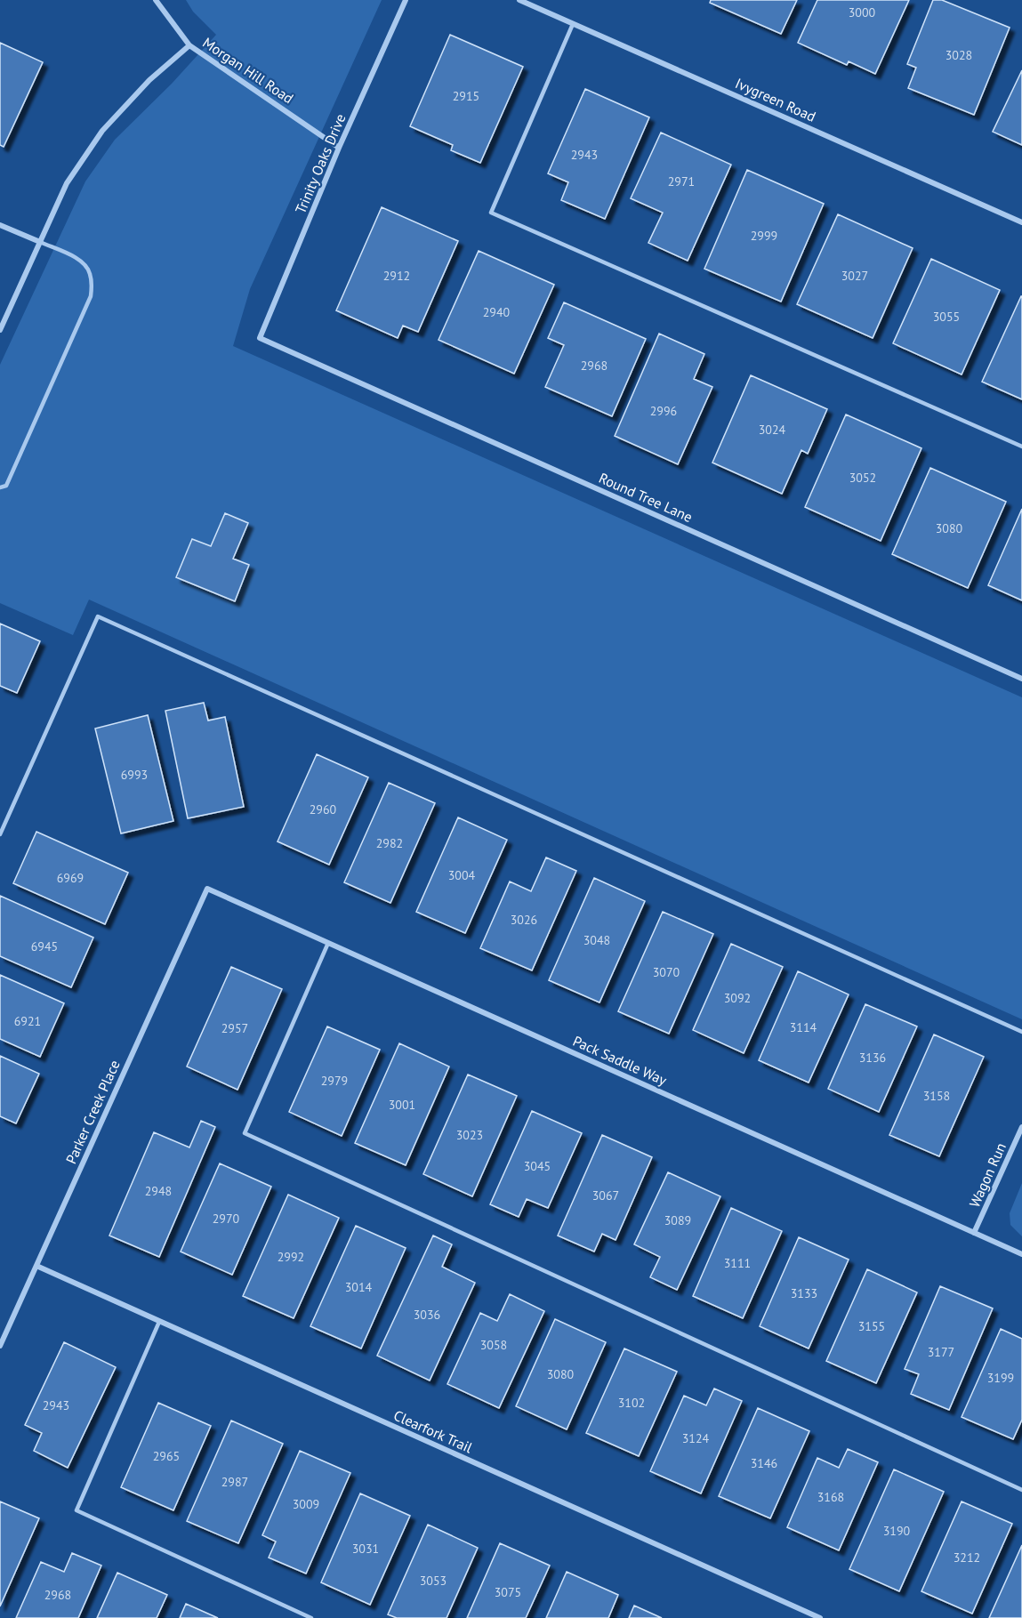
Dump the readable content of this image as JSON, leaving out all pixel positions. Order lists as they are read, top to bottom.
{
  "streets": {
    "street": [
      "Morgan Hill Road",
      "Ivygreen Road",
      "Trinity Oaks Drive",
      "Round Tree Lane",
      "Pack Saddle Way",
      "Parker Creek Place",
      "Wagon Run",
      "Clearfork Trail"
    ]
  },
  "crossings": [
    ["Morgan Hill Road", "Trinity Oaks Drive"],
    ["Trinity Oaks Drive", "Round Tree Lane"],
    ["Pack Saddle Way", "Parker Creek Place"],
    ["Pack Saddle Way", "Wagon Run"],
    ["Parker Creek Place", "Clearfork Trail"]
  ],
  "house_numbers": [
    "3000",
    "3028",
    "2915",
    "2943",
    "2971",
    "2999",
    "2912",
    "3027",
    "2940",
    "3055",
    "2968",
    "2996",
    "3024",
    "3052",
    "3080",
    "6993",
    "2960",
    "2982",
    "3004",
    "6969",
    "3026",
    "3048",
    "6945",
    "3070",
    "3092",
    "6921",
    "3114",
    "2957",
    "3136",
    "2979",
    "3158",
    "3001",
    "3023",
    "3045",
    "2948",
    "3067",
    "2970",
    "3089",
    "2992",
    "3111",
    "3014",
    "3133",
    "3036",
    "3155",
    "3058",
    "3177",
    "3080",
    "3199",
    "3102",
    "2943",
    "3124",
    "2965",
    "3146",
    "2987",
    "3168",
    "3009",
    "3190",
    "3031",
    "3212",
    "3053",
    "3075",
    "2968"
  ]
}
